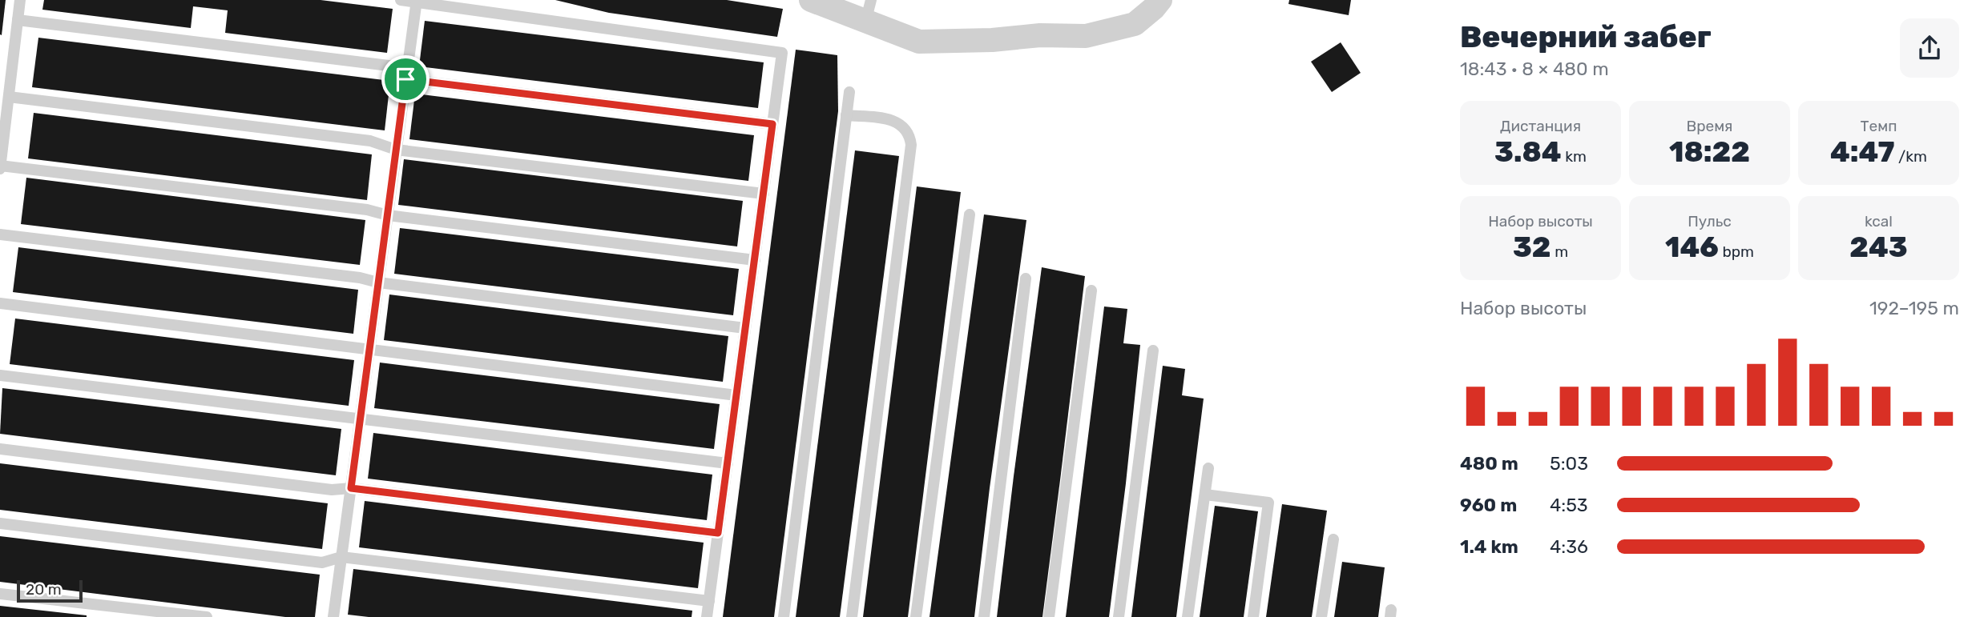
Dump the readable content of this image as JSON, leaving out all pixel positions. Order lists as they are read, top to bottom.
{
  "scale_bar": "20 m",
  "page": {
    "heading": ["Вечерний забег", "18:43 · 8 × 480 m"],
    "stats": [
      ["Дистанция", "3.84 km"],
      ["Время", "18:22"],
      ["Темп", "4:47 /km"],
      ["Набор высоты", "32 m"],
      ["Пульс", "146 bpm"],
      ["kcal", "243"]
    ],
    "chart": ["Набор высоты", "192–195 m"],
    "list": [
      {
        "name": "480 m",
        "note": "5:03"
      },
      {
        "name": "960 m",
        "note": "4:53"
      },
      {
        "name": "1.4 km",
        "note": "4:36"
      }
    ],
    "scale": "20 m"
  }
}
